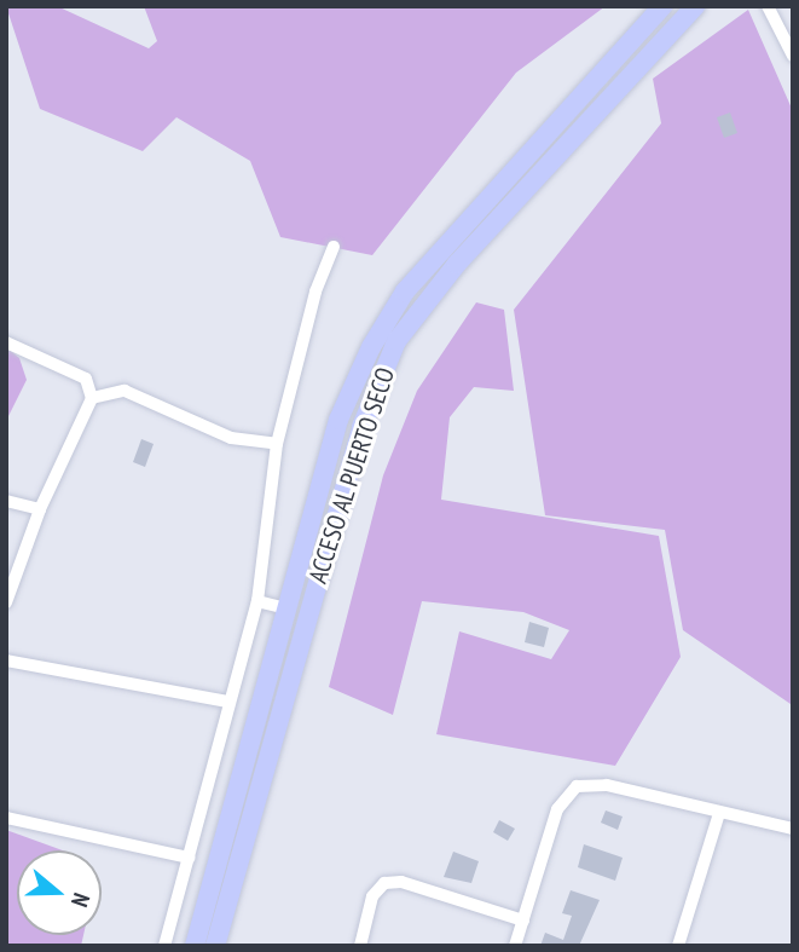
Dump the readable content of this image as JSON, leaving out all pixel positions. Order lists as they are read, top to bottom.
{
  "streets": {
    "main road": ["ACCESO AL PUERTO SECO"]
  },
  "north": "right"
}
